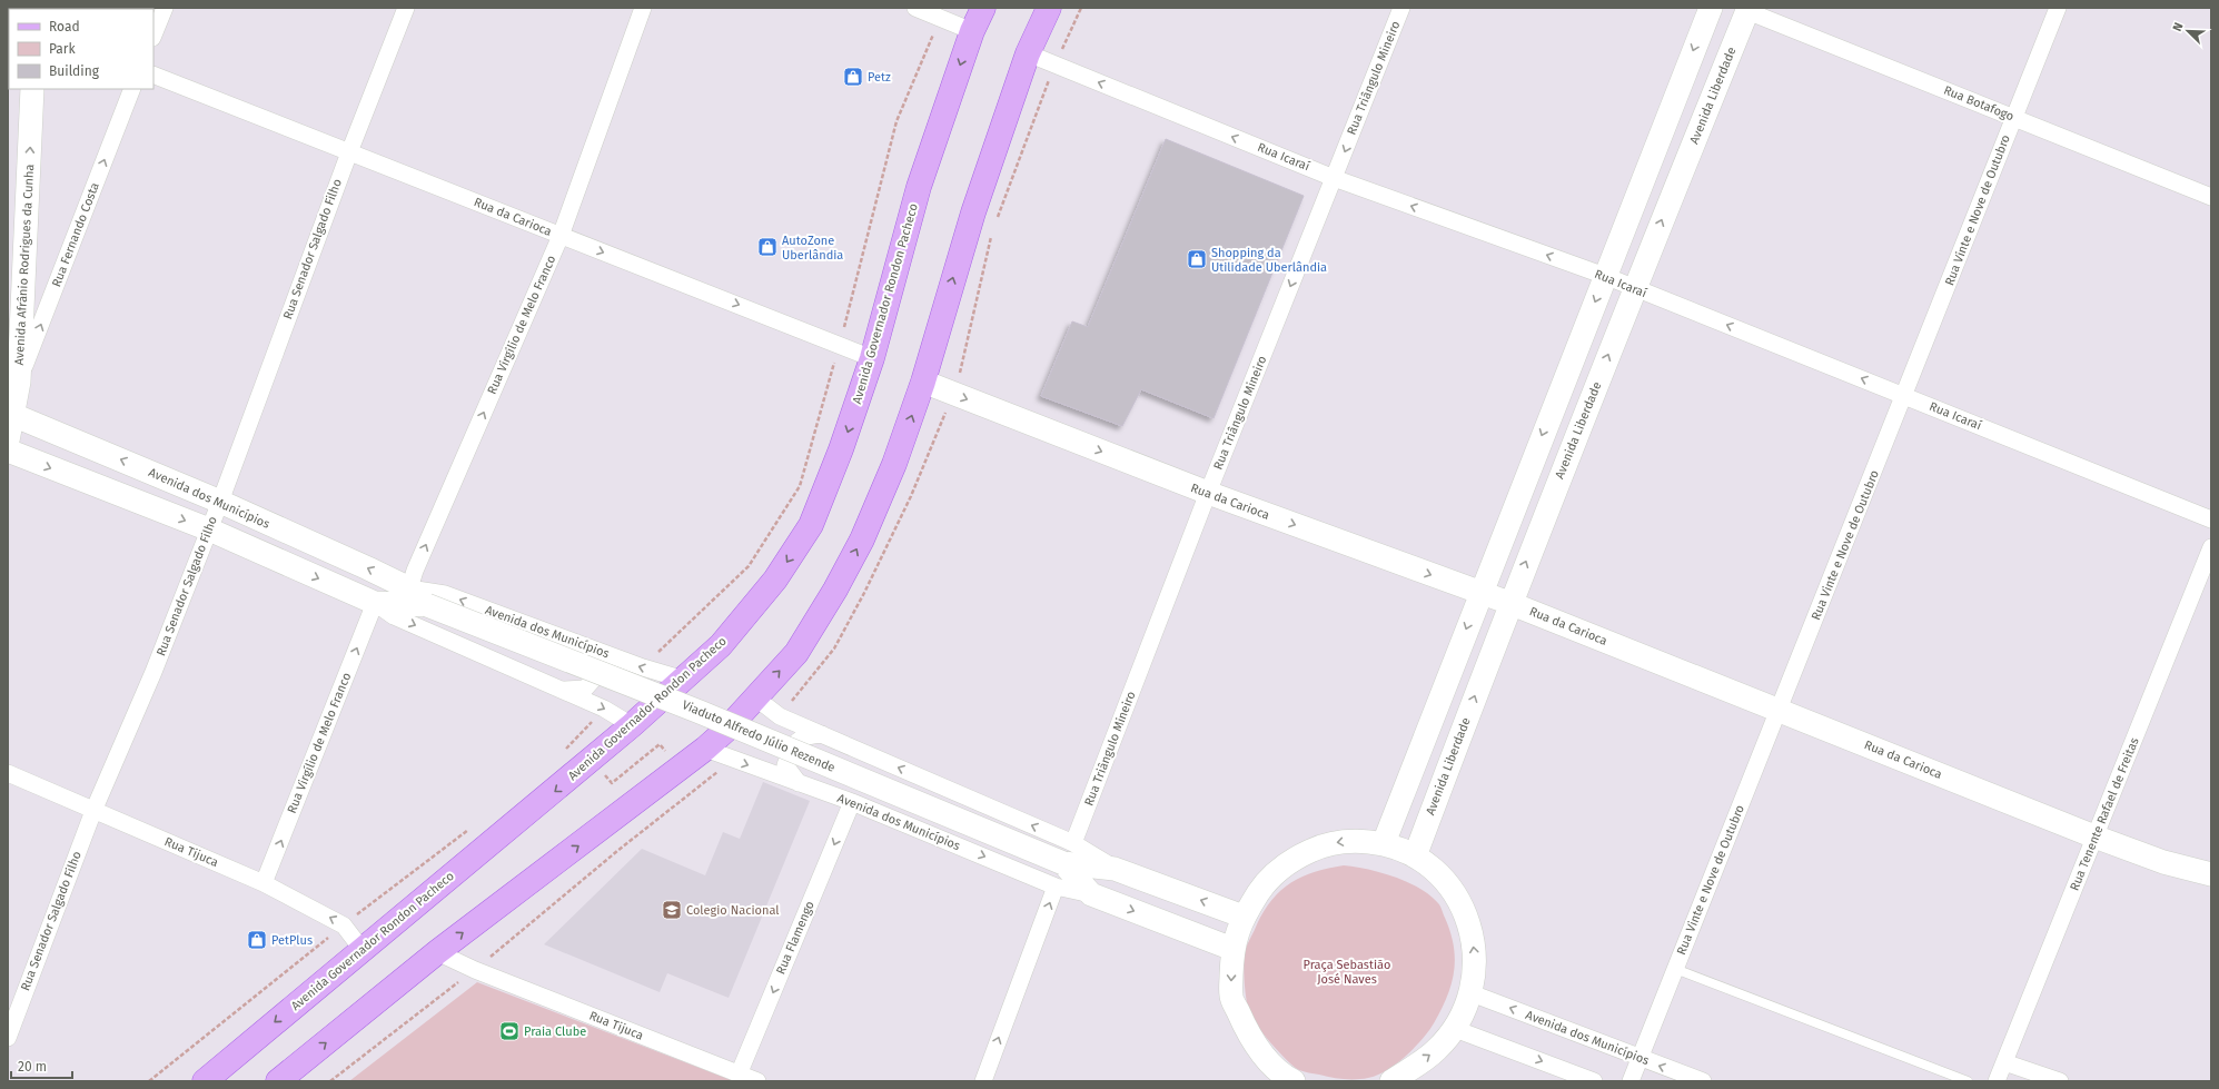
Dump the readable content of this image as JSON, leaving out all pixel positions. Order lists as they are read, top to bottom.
{
  "streets": {
    "main road": ["Avenida Governador Rondon Pacheco"],
    "street": [
      "Rua Triângulo Mineiro",
      "Avenida Liberdade",
      "Rua Botafogo",
      "Rua Icaraí",
      "Rua Vinte e Nove de Outubro",
      "Rua da Carioca",
      "Rua Fernando Costa",
      "Rua Senador Salgado Filho",
      "Avenida Afrânio Rodrigues da Cunha",
      "Rua Virgílio de Melo Franco",
      "Avenida dos Municípios",
      "Viaduto Alfredo Júlio Rezende",
      "Rua Tenente Rafael de Freitas",
      "Rua Tijuca",
      "Rua Flamengo"
    ]
  },
  "crossings": [
    ["Rua Triângulo Mineiro", "Rua Icaraí"],
    ["Rua Triângulo Mineiro", "Rua da Carioca"],
    ["Avenida Liberdade", "Rua Botafogo"],
    ["Avenida Liberdade", "Rua Icaraí"],
    ["Avenida Liberdade", "Rua da Carioca"],
    ["Rua Botafogo", "Rua Vinte e Nove de Outubro"],
    ["Rua Icaraí", "Rua Vinte e Nove de Outubro"],
    ["Rua Vinte e Nove de Outubro", "Rua da Carioca"],
    ["Rua Vinte e Nove de Outubro", "Avenida dos Municípios"],
    ["Rua da Carioca", "Rua Senador Salgado Filho"],
    ["Rua da Carioca", "Avenida Governador Rondon Pacheco"],
    ["Rua da Carioca", "Rua Virgílio de Melo Franco"],
    ["Rua da Carioca", "Rua Tenente Rafael de Freitas"],
    ["Rua Fernando Costa", "Avenida Afrânio Rodrigues da Cunha"],
    ["Rua Senador Salgado Filho", "Avenida dos Municípios"],
    ["Rua Senador Salgado Filho", "Rua Tijuca"],
    ["Avenida Afrânio Rodrigues da Cunha", "Avenida dos Municípios"],
    ["Avenida Governador Rondon Pacheco", "Avenida dos Municípios"],
    ["Avenida Governador Rondon Pacheco", "Rua Tijuca"],
    ["Rua Virgílio de Melo Franco", "Avenida dos Municípios"],
    ["Rua Virgílio de Melo Franco", "Rua Tijuca"],
    ["Avenida dos Municípios", "Viaduto Alfredo Júlio Rezende"],
    ["Avenida dos Municípios", "Rua Flamengo"],
    ["Rua Tijuca", "Rua Flamengo"]
  ],
  "one_way": [
    "Rua Triângulo Mineiro",
    "Rua Icaraí",
    "Rua da Carioca",
    "Rua Fernando Costa",
    "Avenida Afrânio Rodrigues da Cunha",
    "Rua Virgílio de Melo Franco",
    "Rua Flamengo"
  ],
  "parks": ["Praça Sebastião José Naves"],
  "places": {
    "shop": [
      "Petz",
      "AutoZone Uberlândia",
      "Shopping da Utilidade Uberlândia",
      "PetPlus"
    ],
    "school or university": ["Colegio Nacional"],
    "sports": ["Praia Clube"]
  },
  "legend": ["Road", "Park", "Building"],
  "scale_bar": "20 m",
  "north": "top left"
}
